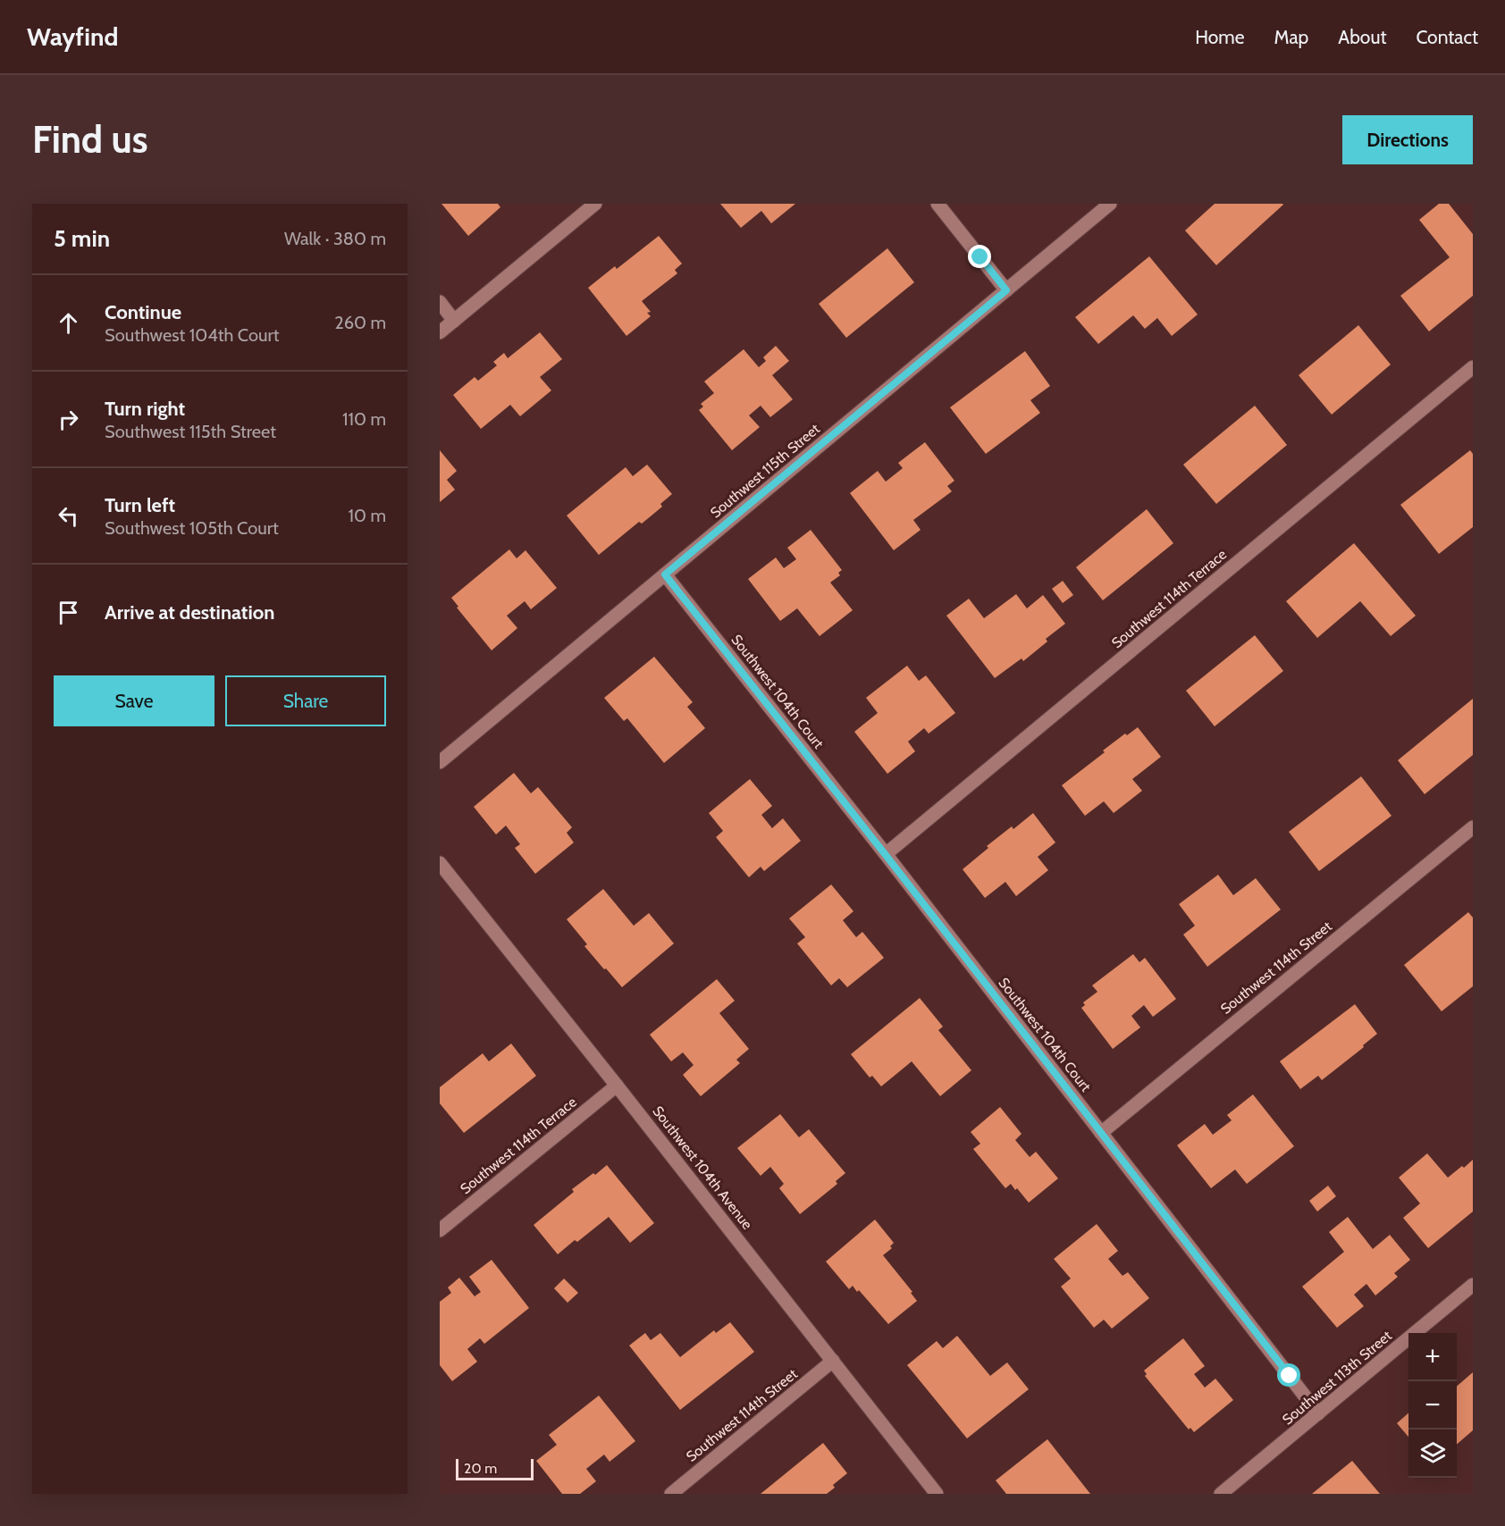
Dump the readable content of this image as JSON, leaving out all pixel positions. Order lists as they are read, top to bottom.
{
  "streets": {
    "street": [
      "Southwest 115th Street",
      "Southwest 114th Terrace",
      "Southwest 104th Court",
      "Southwest 114th Street",
      "Southwest 104th Avenue",
      "Southwest 113th Street"
    ]
  },
  "crossings": [
    ["Southwest 115th Street", "Southwest 104th Court"],
    ["Southwest 114th Terrace", "Southwest 104th Court"],
    ["Southwest 114th Terrace", "Southwest 104th Avenue"],
    ["Southwest 104th Court", "Southwest 114th Street"],
    ["Southwest 104th Court", "Southwest 113th Street"],
    ["Southwest 114th Street", "Southwest 104th Avenue"]
  ],
  "scale_bar": "20 m",
  "page": {
    "header": "Wayfind",
    "nav": [
      "Home",
      "Map",
      "About",
      "Contact"
    ],
    "buttons": [
      "Directions",
      ["Save", "Share"]
    ],
    "title": "Find us",
    "heading": ["5 min", "Walk · 380 m"],
    "list": [
      ["Continue", "Southwest 104th Court", "260 m"],
      ["Turn right", "Southwest 115th Street", "110 m"],
      ["Turn left", "Southwest 105th Court", "10 m"],
      "Arrive at destination"
    ],
    "map_buttons": ["+", "−"],
    "scale": "20 m"
  }
}
